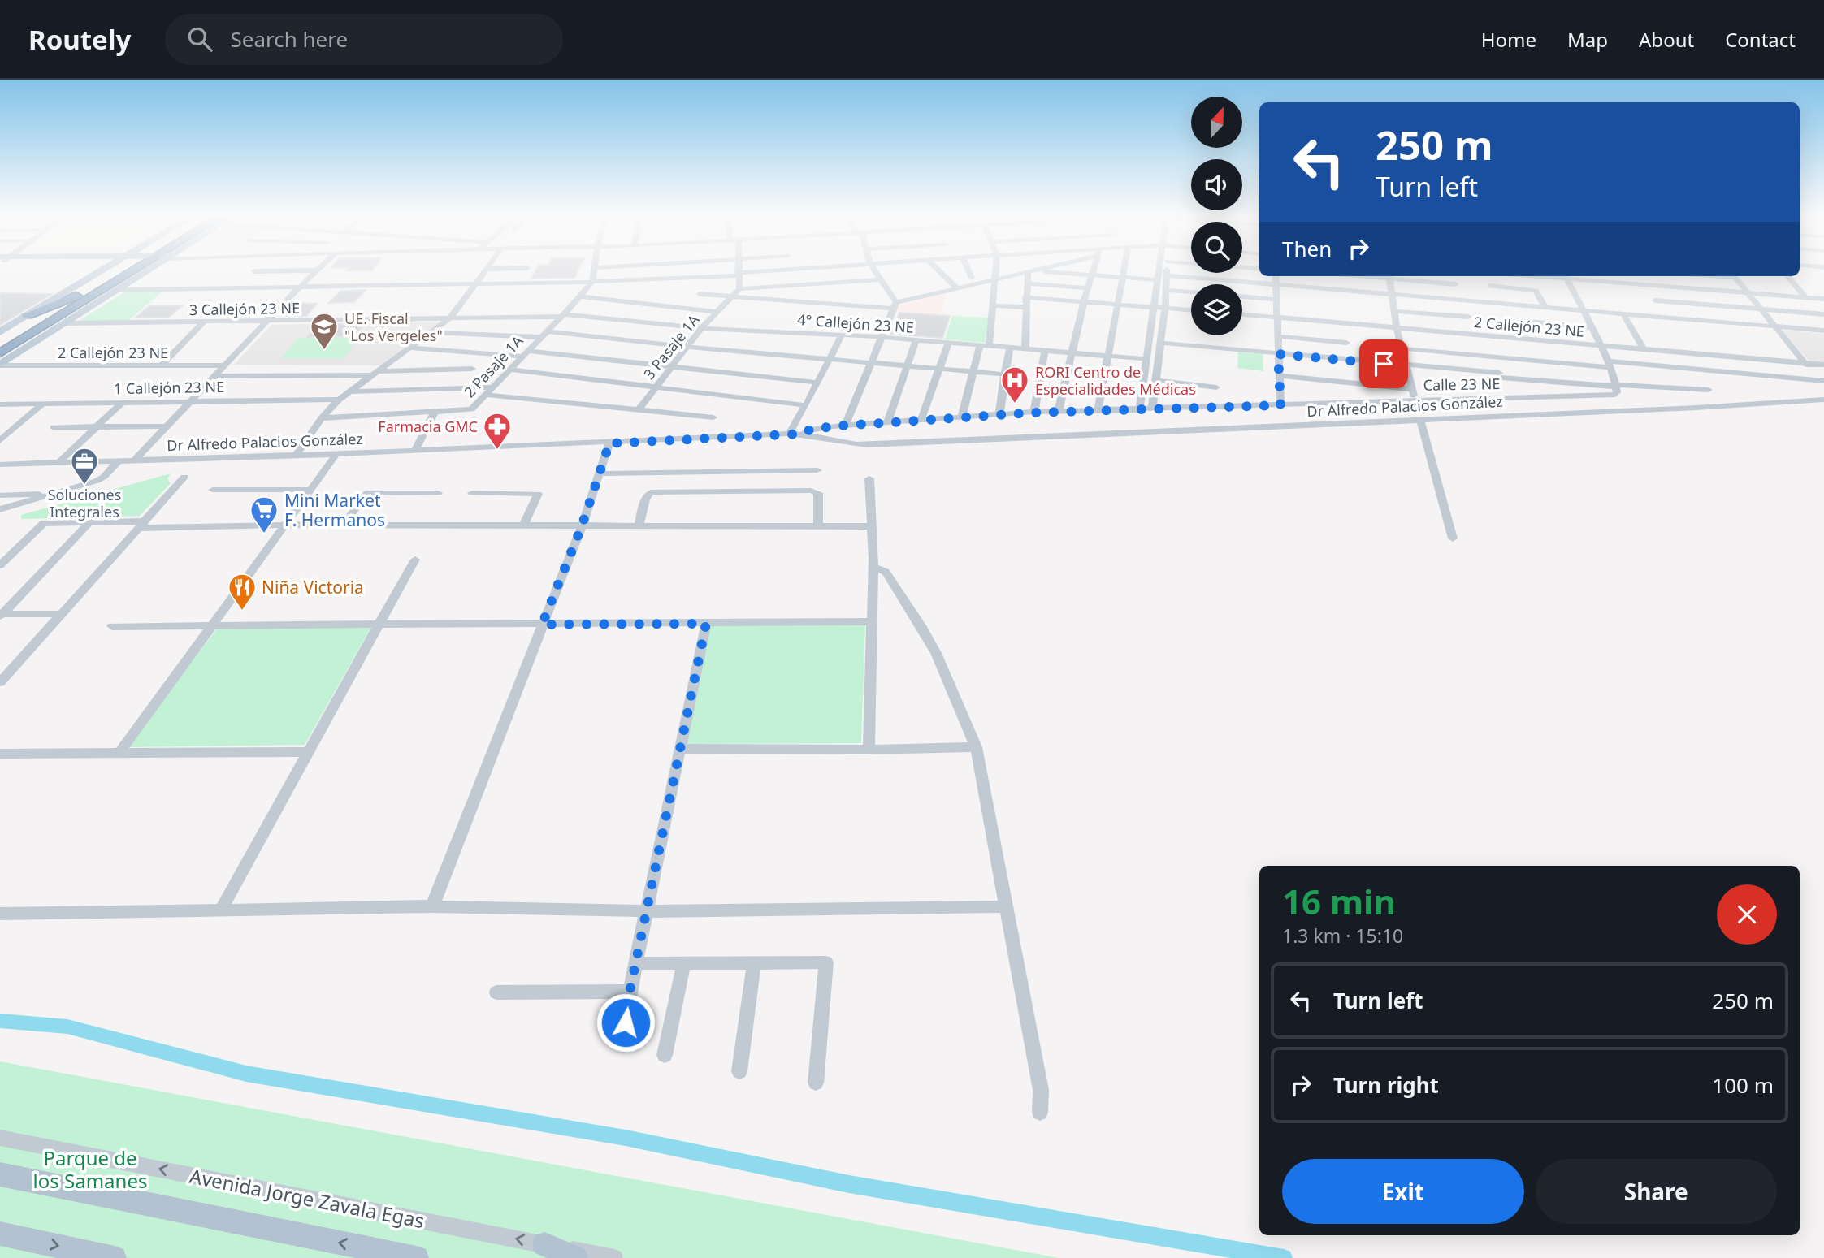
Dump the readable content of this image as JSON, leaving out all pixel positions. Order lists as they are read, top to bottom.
{
  "streets": {
    "main road": ["Avenida Jorge Zavala Egas"],
    "street": [
      "3 Callejón 23 NE",
      "4° Callejón 23 NE",
      "2 Callejón 23 NE",
      "3 Pasaje 1A",
      "2 Pasaje 1A",
      "Calle 23 NE",
      "1 Callejón 23 NE",
      "Dr Alfredo Palacios González"
    ]
  },
  "crossings": [
    ["3 Callejón 23 NE", "4° Callejón 23 NE"],
    ["3 Callejón 23 NE", "2 Pasaje 1A"],
    ["4° Callejón 23 NE", "3 Pasaje 1A"],
    ["4° Callejón 23 NE", "2 Pasaje 1A"],
    ["Calle 23 NE", "Dr Alfredo Palacios González"]
  ],
  "one_way": ["Avenida Jorge Zavala Egas"],
  "parks": ["Parque de los Samanes"],
  "places": {
    "school or university": ["UE. Fiscal \"Los Vergeles\""],
    "hospital": ["RORI Centro de Especialidades Médicas"],
    "pharmacy": ["Farmacia GMC"],
    "office": ["Soluciones Integrales"],
    "supermarket": ["Mini Market F. Hermanos"],
    "restaurant": ["Niña Victoria"]
  },
  "north": "top",
  "page": {
    "header": "Routely",
    "search": "Search here",
    "nav": [
      "Home",
      "Map",
      "About",
      "Contact"
    ],
    "turn": ["250 m", "Turn left"],
    "then": "Then",
    "heading": ["16 min", "1.3 km · 15:10"],
    "list": [
      {
        "name": "Turn left",
        "value": "250 m"
      },
      {
        "name": "Turn right",
        "value": "100 m"
      }
    ],
    "buttons": ["Exit", "Share"]
  }
}
